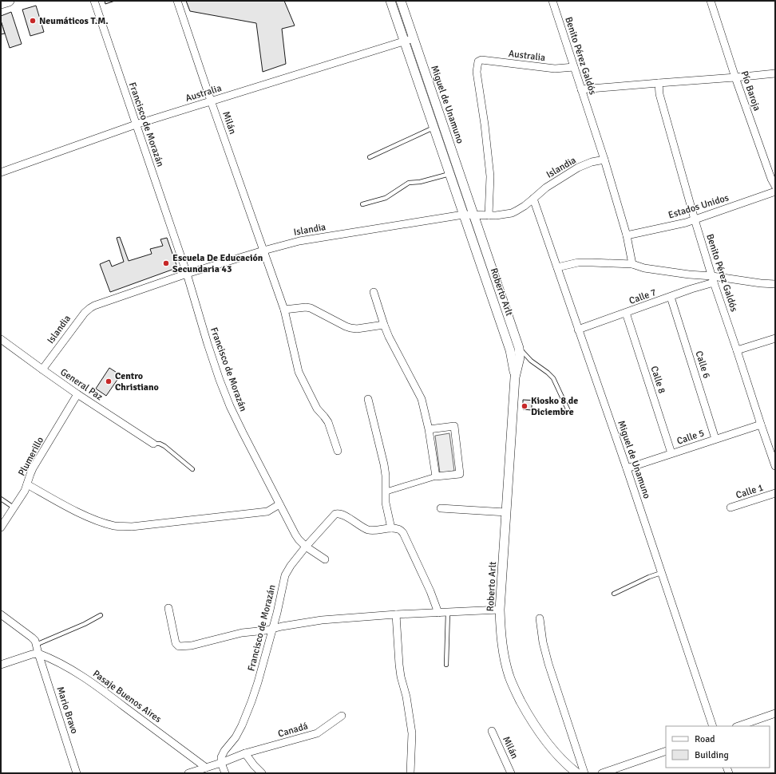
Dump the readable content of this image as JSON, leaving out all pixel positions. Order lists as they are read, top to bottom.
{
  "streets": {
    "street": [
      "Australia",
      "Benito Pérez Galdós",
      "Pío Baroja",
      "Miguel de Unamuno",
      "Milán",
      "Francisco de Morazán",
      "Islandia",
      "Estados Unidos",
      "Roberto Arlt",
      "Calle 7",
      "Calle 6",
      "Calle 8",
      "General Paz",
      "Calle 5",
      "Plumerillo",
      "Calle 1",
      "Pasaje Buenos Aires",
      "Mario Bravo",
      "Canadá"
    ]
  },
  "crossings": [
    ["Australia", "Benito Pérez Galdós"],
    ["Australia", "Miguel de Unamuno"],
    ["Australia", "Milán"],
    ["Australia", "Francisco de Morazán"],
    ["Australia", "Islandia"],
    ["Benito Pérez Galdós", "Islandia"],
    ["Benito Pérez Galdós", "Estados Unidos"],
    ["Benito Pérez Galdós", "Calle 7"],
    ["Benito Pérez Galdós", "Calle 5"],
    ["Miguel de Unamuno", "Islandia"],
    ["Miguel de Unamuno", "Roberto Arlt"],
    ["Miguel de Unamuno", "Calle 7"],
    ["Miguel de Unamuno", "Calle 5"],
    ["Milán", "Islandia"],
    ["Francisco de Morazán", "Islandia"],
    ["Francisco de Morazán", "Canadá"],
    ["Islandia", "Roberto Arlt"],
    ["Islandia", "General Paz"],
    ["Calle 7", "Calle 6"],
    ["Calle 7", "Calle 8"],
    ["Calle 6", "Calle 5"],
    ["Calle 8", "Calle 5"],
    ["General Paz", "Plumerillo"],
    ["Pasaje Buenos Aires", "Mario Bravo"]
  ],
  "places": [
    "Neumáticos T.M.",
    "Escuela De Educación Secundaria 43",
    "Centro Christiano",
    "Kiosko 8 de Diciembre"
  ],
  "legend": ["Road", "Building"]
}
